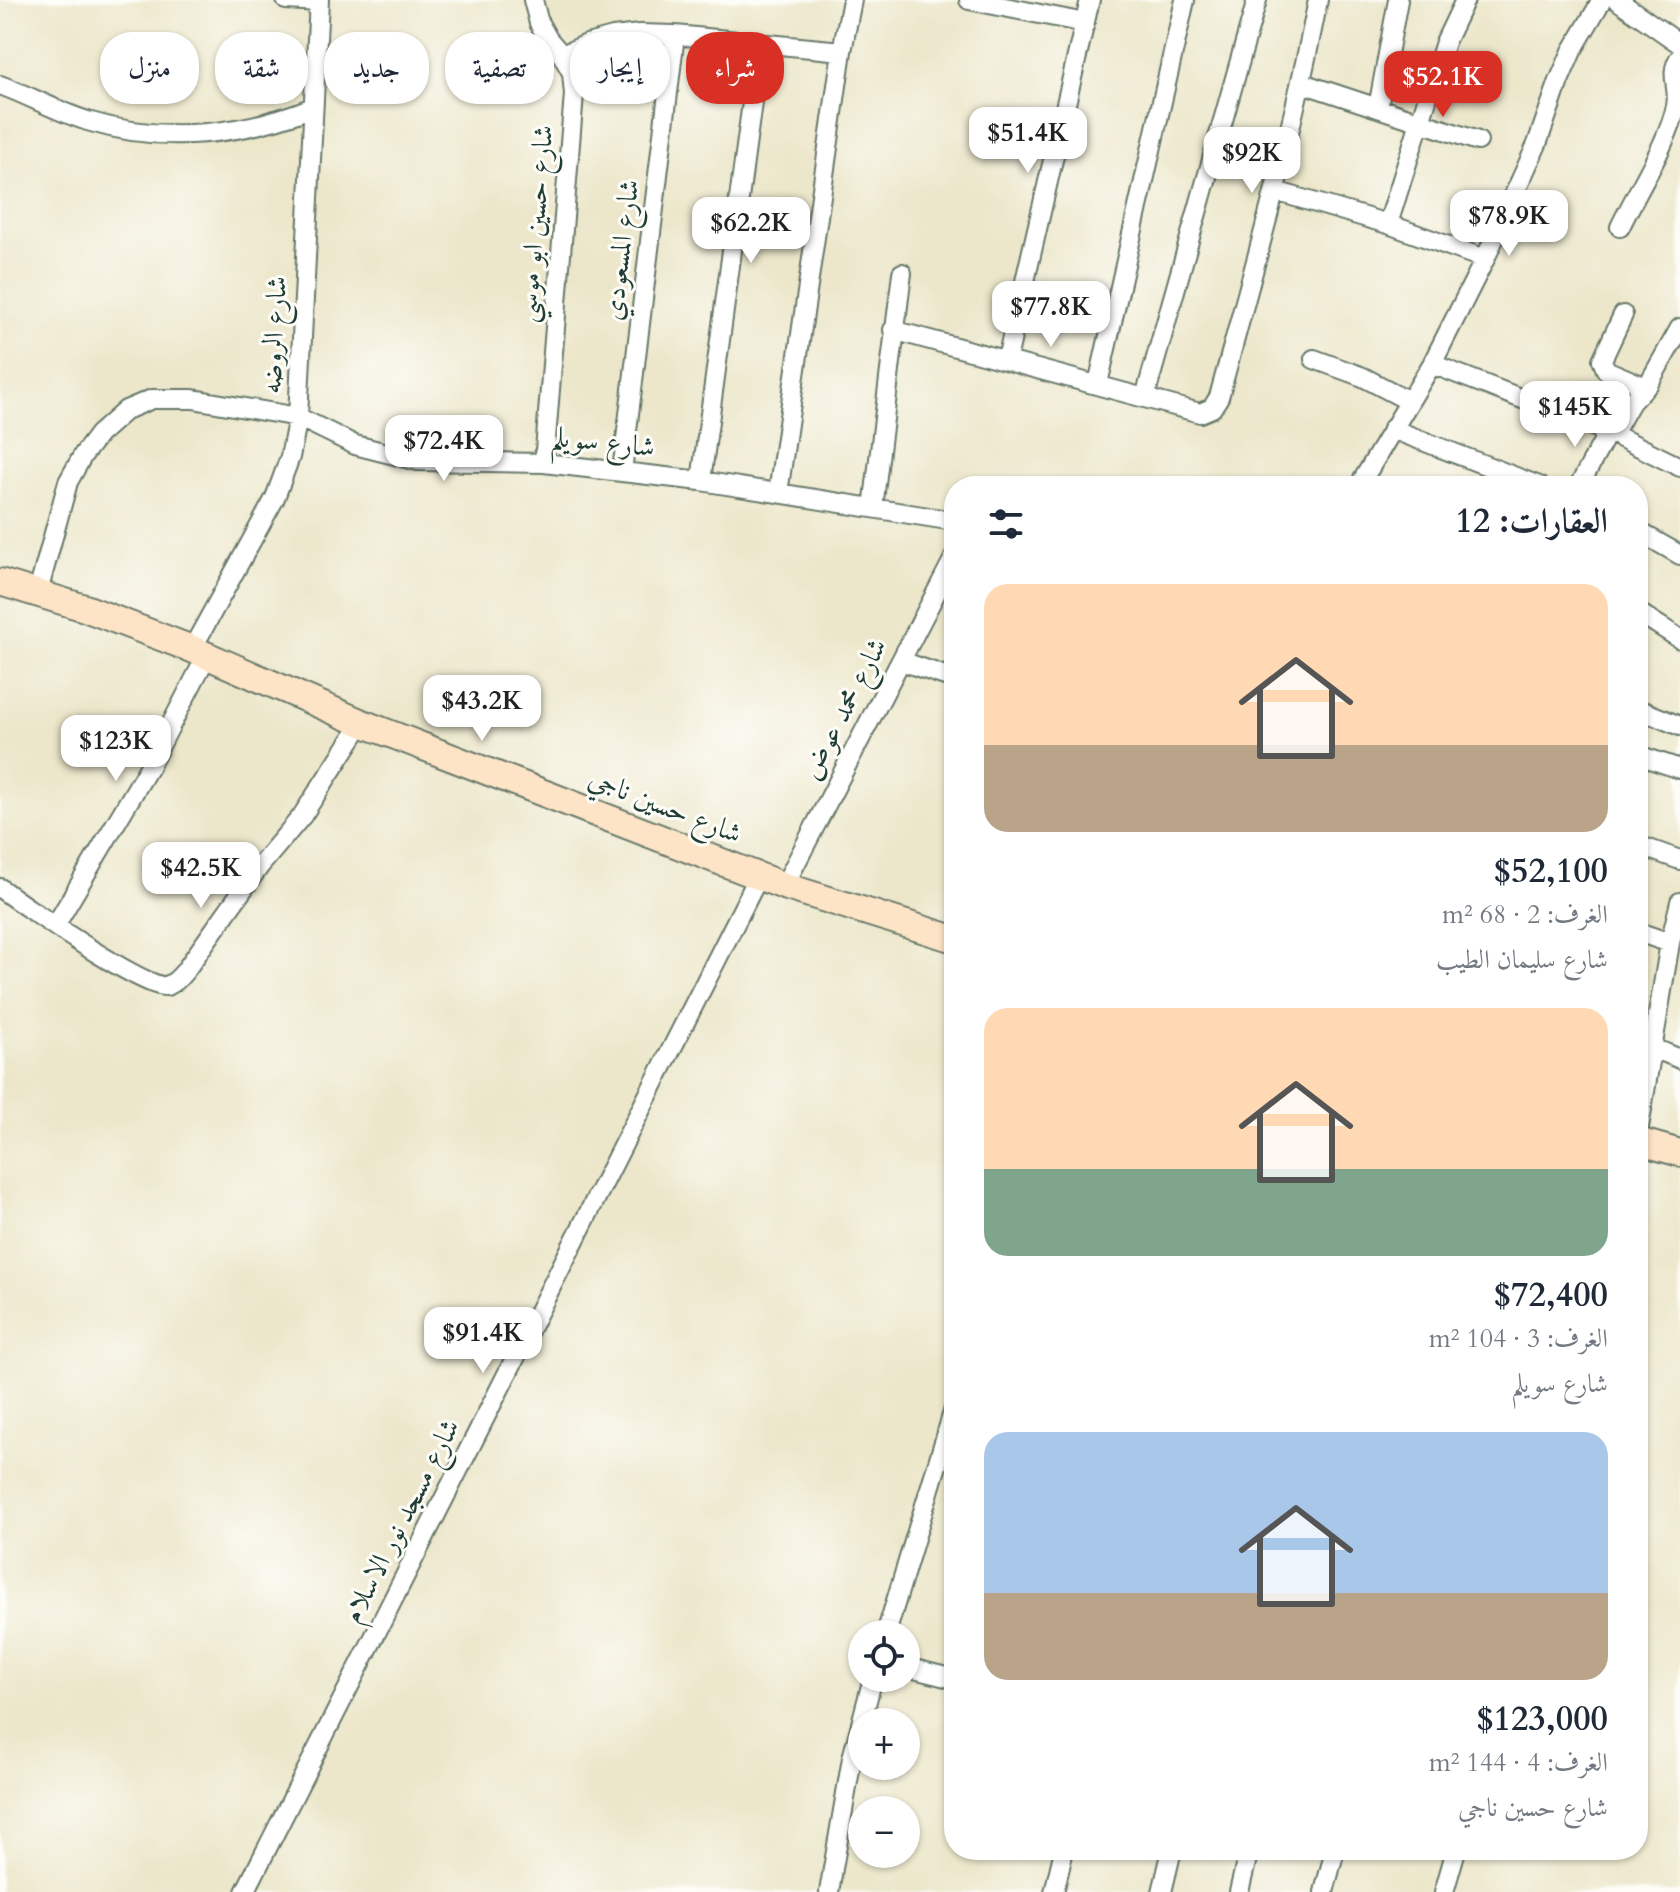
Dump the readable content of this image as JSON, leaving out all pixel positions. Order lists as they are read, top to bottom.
{
  "streets": {
    "street": [
      "شارع حسين ابو موسي",
      "شارع المسعودي",
      "شارع الروضه",
      "شارع سويلم",
      "شارع محمد عوض",
      "شارع حسين ناجي",
      "شارع مسجد نور الاسلام"
    ]
  },
  "crossings": [
    ["شارع حسين ابو موسي", "شارع سويلم"],
    ["شارع المسعودي", "شارع سويلم"],
    ["شارع الروضه", "شارع سويلم"],
    ["شارع الروضه", "شارع حسين ناجي"],
    ["شارع سويلم", "شارع حسين ناجي"],
    ["شارع محمد عوض", "شارع حسين ناجي"],
    ["شارع حسين ناجي", "شارع مسجد نور الاسلام"]
  ],
  "page": {
    "chip": [
      "شراء",
      "إيجار",
      "تصفية",
      "جديد",
      "شقة",
      "منزل"
    ],
    "price": [
      "$52.1K",
      "$51.4K",
      "$92K",
      "$78.9K",
      "$62.2K",
      "$77.8K",
      "$145K",
      "$72.4K",
      "$43.2K",
      "$123K",
      "$42.5K",
      "$91.4K"
    ],
    "heading": "العقارات: 12",
    "list": [
      {
        "name": "$52,100",
        "note": "الغرف: 2 · 68 m² · شارع سليمان الطيب"
      },
      {
        "name": "$72,400",
        "note": "الغرف: 3 · 104 m² · شارع سويلم"
      },
      {
        "name": "$123,000",
        "note": "الغرف: 4 · 144 m² · شارع حسين ناجي"
      }
    ],
    "map_buttons": ["+", "−"]
  }
}
